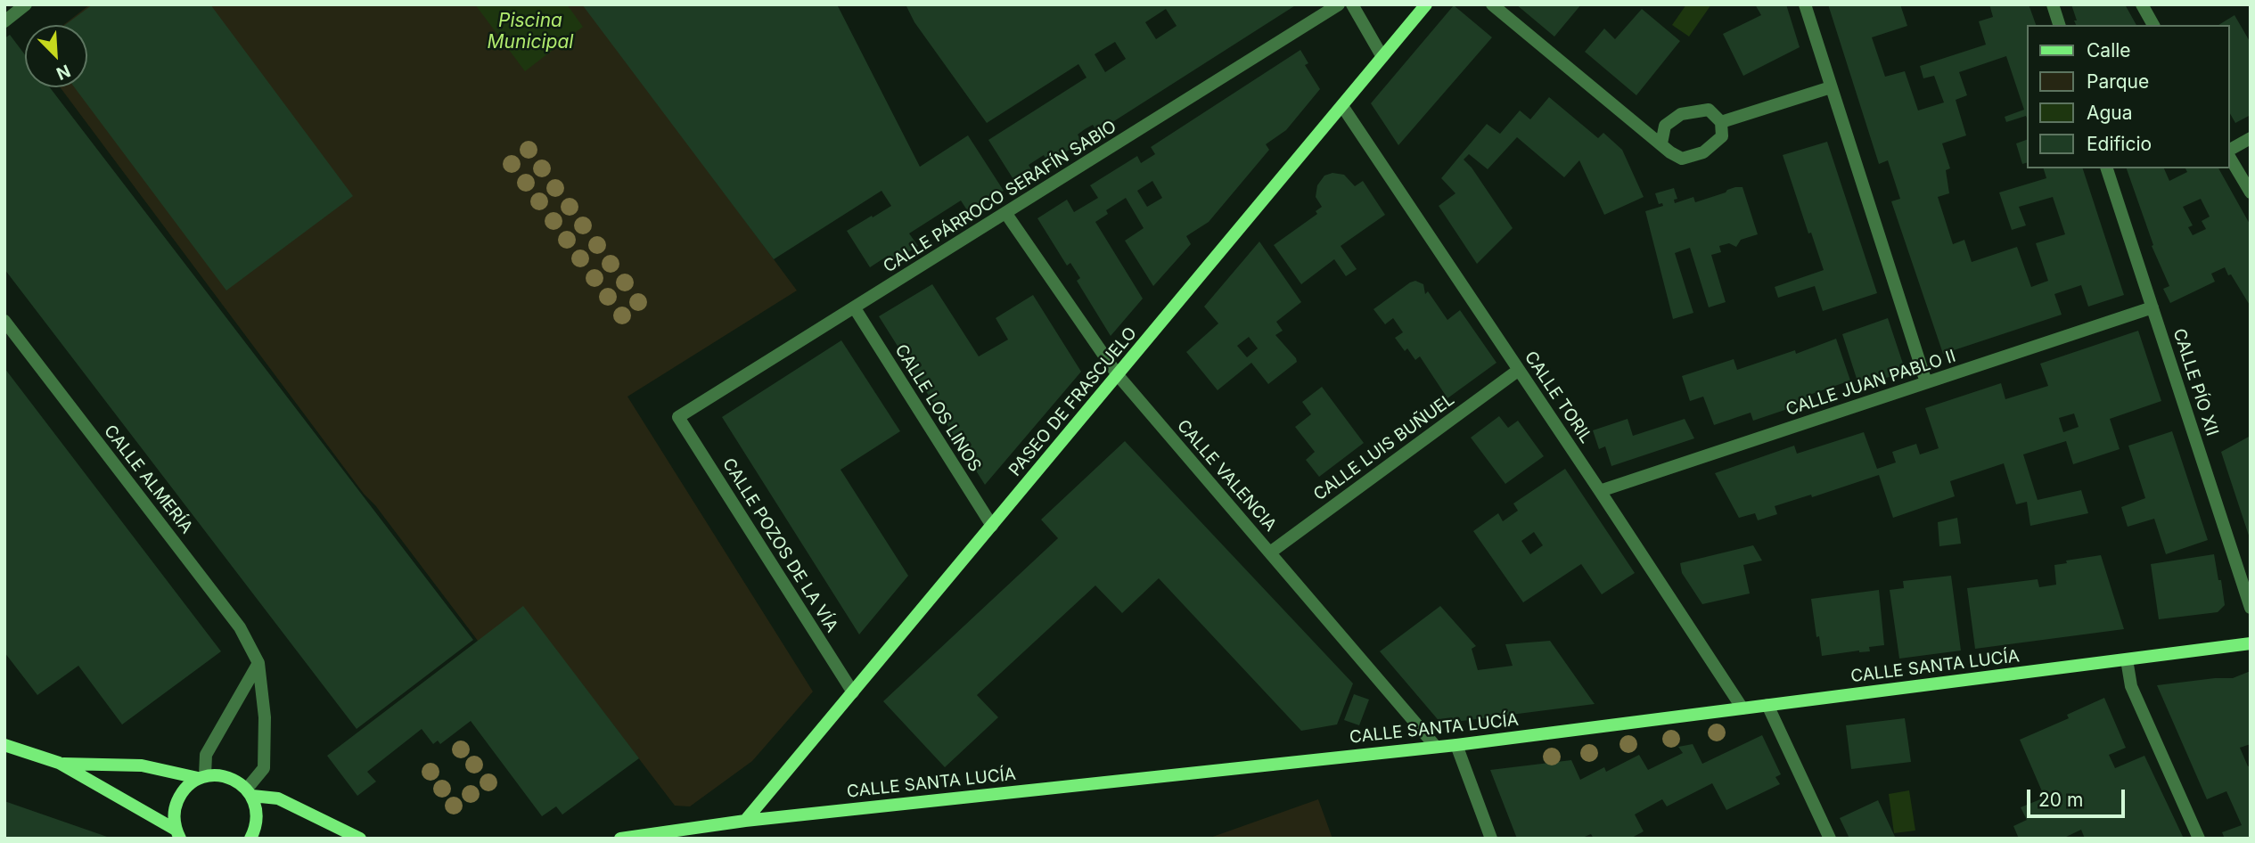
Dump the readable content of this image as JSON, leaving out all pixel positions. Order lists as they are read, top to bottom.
{
  "streets": {
    "street": [
      "CALLE PÁRROCO SERAFÍN SABIO",
      "CALLE PÍO XII",
      "CALLE JUAN PABLO II",
      "CALLE TORIL",
      "PASEO DE FRASCUELO",
      "CALLE LOS LINOS",
      "CALLE LUIS BUÑUEL",
      "CALLE VALENCIA",
      "CALLE ALMERÍA",
      "CALLE POZOS DE LA VÍA",
      "CALLE SANTA LUCÍA"
    ]
  },
  "crossings": [
    ["CALLE PÁRROCO SERAFÍN SABIO", "CALLE LOS LINOS"],
    ["CALLE PÁRROCO SERAFÍN SABIO", "CALLE VALENCIA"],
    ["CALLE PÁRROCO SERAFÍN SABIO", "CALLE POZOS DE LA VÍA"],
    ["CALLE PÍO XII", "CALLE JUAN PABLO II"],
    ["CALLE JUAN PABLO II", "CALLE TORIL"],
    ["CALLE TORIL", "PASEO DE FRASCUELO"],
    ["CALLE TORIL", "CALLE LUIS BUÑUEL"],
    ["CALLE TORIL", "CALLE SANTA LUCÍA"],
    ["PASEO DE FRASCUELO", "CALLE LOS LINOS"],
    ["PASEO DE FRASCUELO", "CALLE VALENCIA"],
    ["PASEO DE FRASCUELO", "CALLE POZOS DE LA VÍA"],
    ["PASEO DE FRASCUELO", "CALLE SANTA LUCÍA"],
    ["CALLE LUIS BUÑUEL", "CALLE VALENCIA"],
    ["CALLE VALENCIA", "CALLE SANTA LUCÍA"]
  ],
  "water": ["Piscina Municipal"],
  "legend": [
    "Calle",
    "Parque",
    "Agua",
    "Edificio"
  ],
  "scale_bar": "20 m",
  "north": "bottom right"
}
